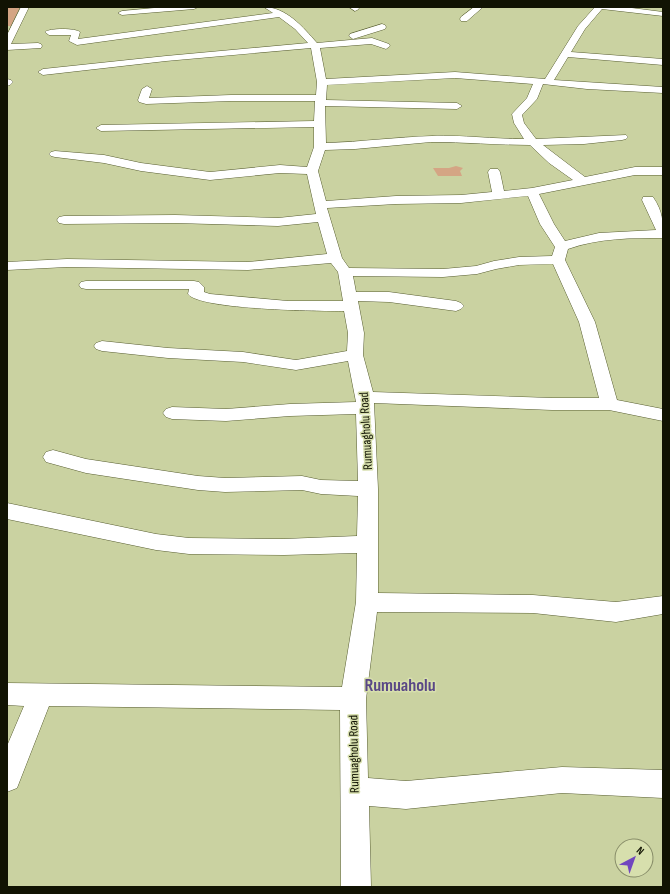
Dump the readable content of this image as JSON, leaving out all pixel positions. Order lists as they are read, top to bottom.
{
  "streets": {
    "street": ["Rumuagholu Road"]
  },
  "districts": ["Rumuaholu"],
  "north": "top right"
}
